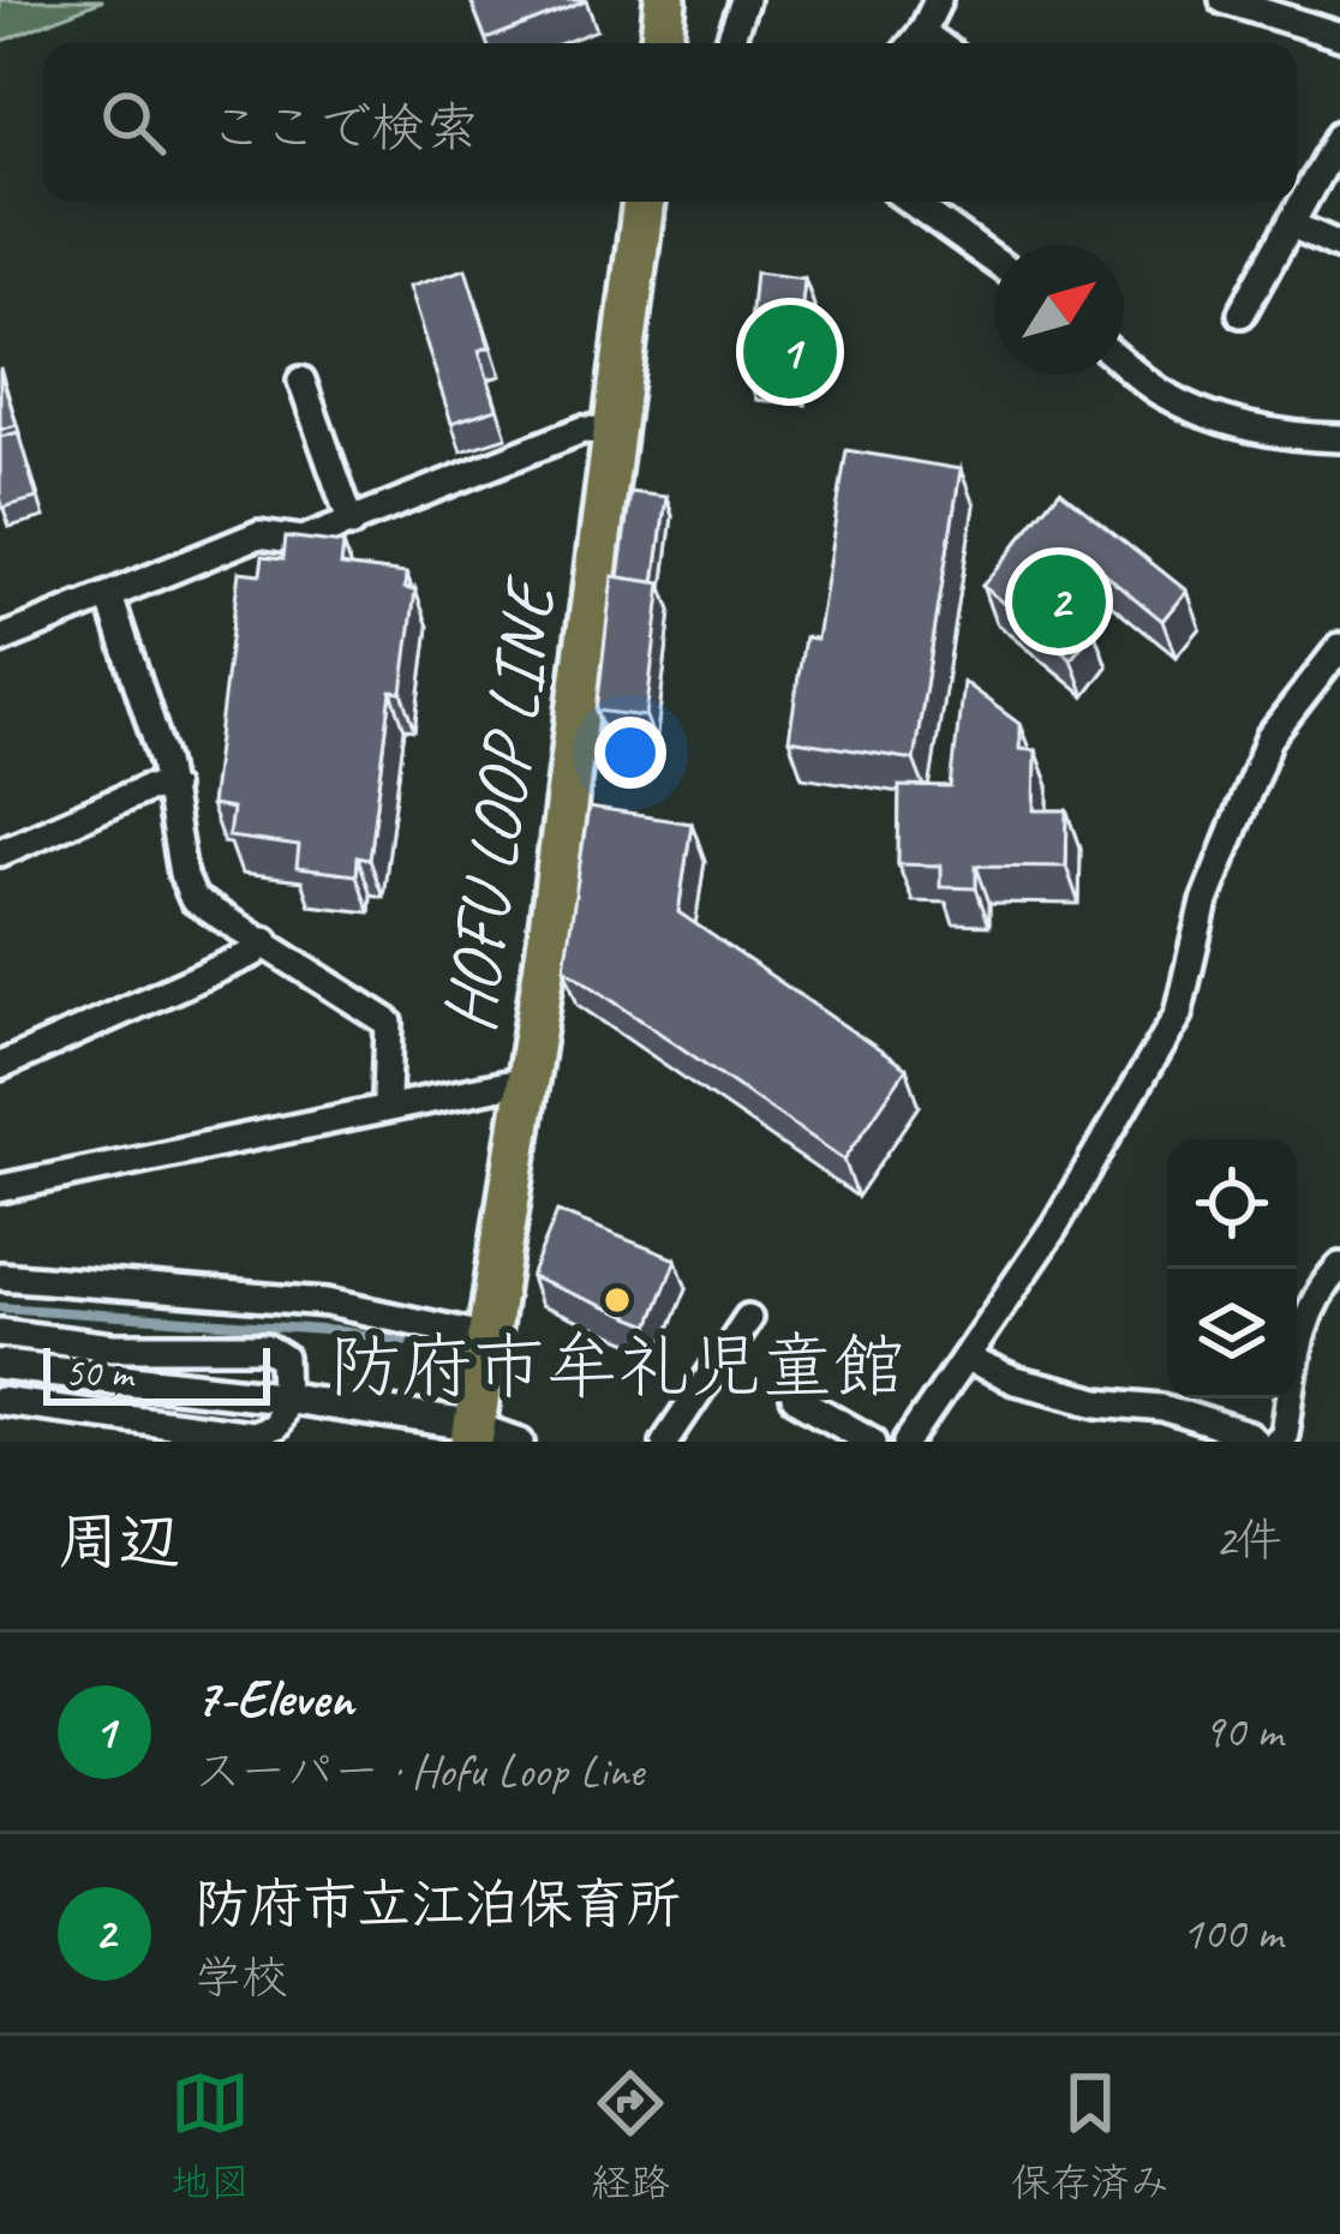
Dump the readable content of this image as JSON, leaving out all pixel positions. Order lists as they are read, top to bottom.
{
  "streets": {
    "main road": ["HOFU LOOP LINE"]
  },
  "places": ["防府市牟礼児童館"],
  "scale_bar": "50 m",
  "north": "top right",
  "page": {
    "search": "ここで検索",
    "pins": ["1", "2"],
    "scale": "50 m",
    "heading": ["周辺", "2件"],
    "list": [
      {
        "mark": "1",
        "name": "7-Eleven",
        "note": "スーパー · Hofu Loop Line",
        "value": "90 m"
      },
      {
        "mark": "2",
        "name": "防府市立江泊保育所",
        "note": "学校",
        "value": "100 m"
      }
    ],
    "nav": ["地図", "経路", "保存済み"]
  }
}
